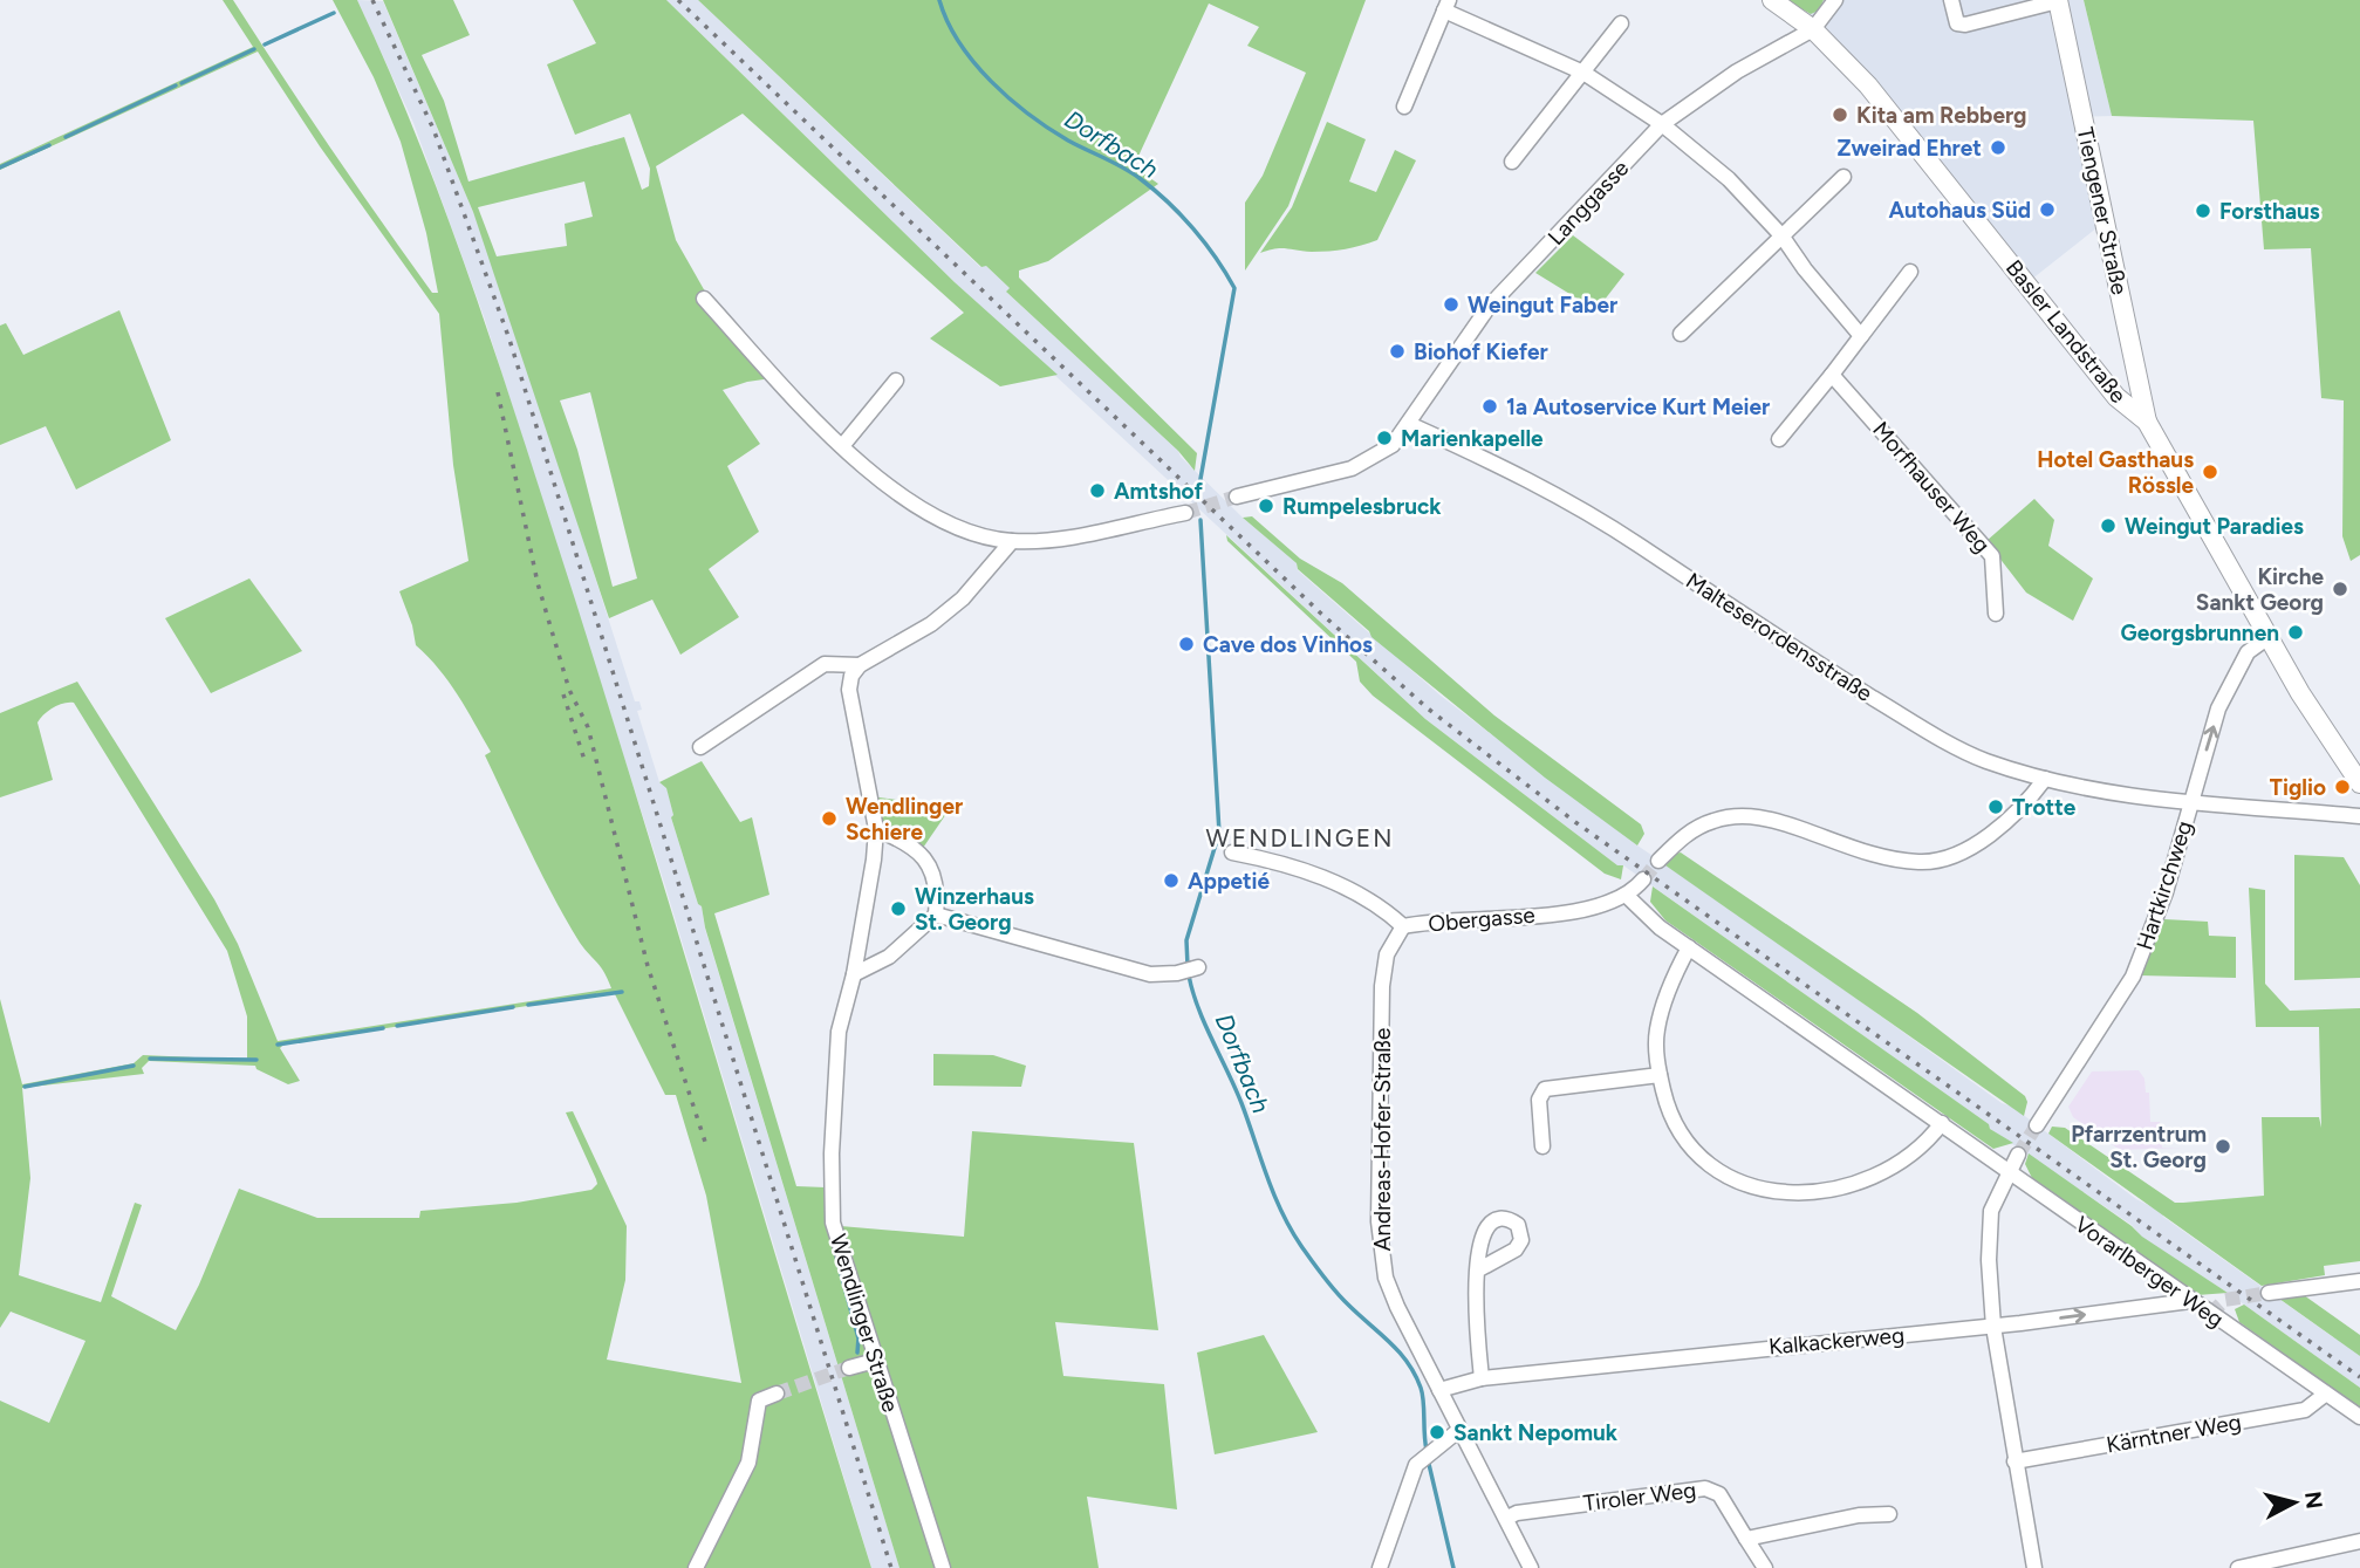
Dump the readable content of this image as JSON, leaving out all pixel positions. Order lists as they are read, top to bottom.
{
  "streets": {
    "street": [
      "Langgasse",
      "Tiengener Straße",
      "Basler Landstraße",
      "Morfhauser Weg",
      "Malteserordensstraße",
      "Hartkirchweg",
      "Obergasse",
      "Andreas-Hofer-Straße",
      "Vorarlberger Weg",
      "Wendlinger Straße",
      "Kalkackerweg",
      "Kärntner Weg",
      "Tiroler Weg"
    ]
  },
  "crossings": [
    ["Langgasse", "Basler Landstraße"],
    ["Langgasse", "Malteserordensstraße"],
    ["Tiengener Straße", "Basler Landstraße"],
    ["Basler Landstraße", "Hartkirchweg"],
    ["Malteserordensstraße", "Hartkirchweg"],
    ["Obergasse", "Andreas-Hofer-Straße"],
    ["Obergasse", "Vorarlberger Weg"],
    ["Andreas-Hofer-Straße", "Kalkackerweg"],
    ["Andreas-Hofer-Straße", "Tiroler Weg"],
    ["Vorarlberger Weg", "Kalkackerweg"],
    ["Vorarlberger Weg", "Kärntner Weg"]
  ],
  "districts": ["WENDLINGEN"],
  "water": ["Dorfbach"],
  "places": [
    "Kita am Rebberg",
    "Zweirad Ehret",
    "Autohaus Süd",
    "Forsthaus",
    "Weingut Faber",
    "Biohof Kiefer",
    "1a Autoservice Kurt Meier",
    "Marienkapelle",
    "Hotel Gasthaus Rössle",
    "Amtshof",
    "Rumpelesbruck",
    "Weingut Paradies",
    "Kirche Sankt Georg",
    "Georgsbrunnen",
    "Cave dos Vinhos",
    "Tiglio",
    "Trotte",
    "Wendlinger Schiere",
    "Appetié",
    "Winzerhaus St. Georg",
    "Pfarrzentrum St. Georg",
    "Sankt Nepomuk"
  ],
  "north": "right"
}
